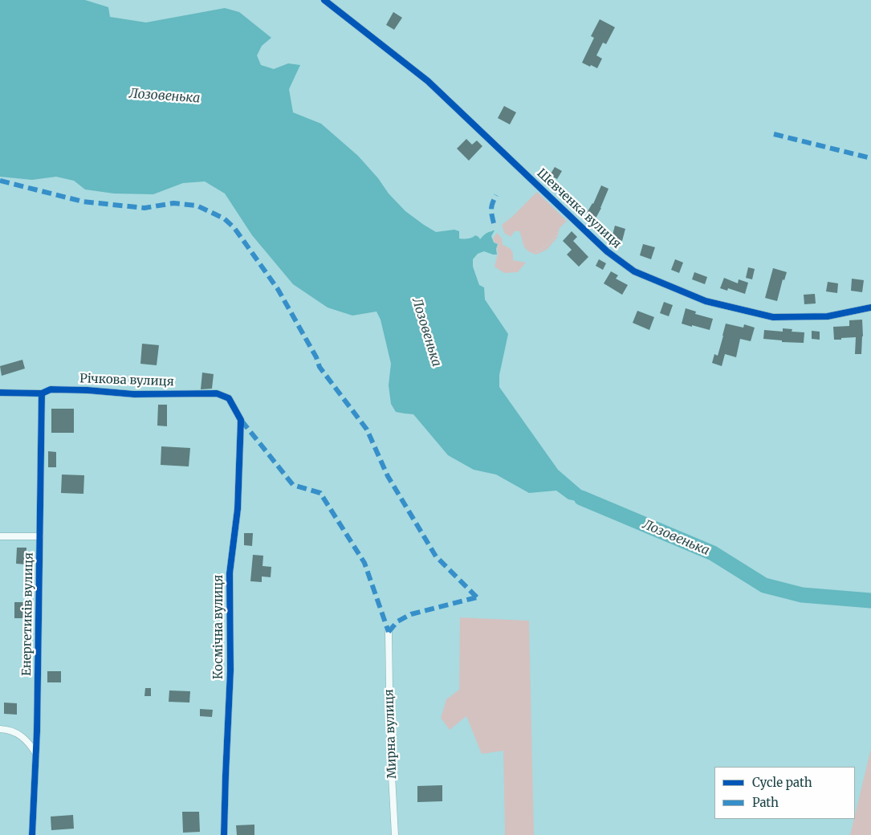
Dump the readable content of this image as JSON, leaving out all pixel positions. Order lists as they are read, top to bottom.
{
  "streets": {
    "street": [
      "Шевченка вулиця",
      "Річкова вулиця",
      "Енергетиків вулиця",
      "Космічна вулиця",
      "Мирна вулиця"
    ]
  },
  "crossings": [
    ["Річкова вулиця", "Енергетиків вулиця"],
    ["Річкова вулиця", "Космічна вулиця"]
  ],
  "water": ["Лозовенька"],
  "legend": ["Cycle path", "Path"]
}
